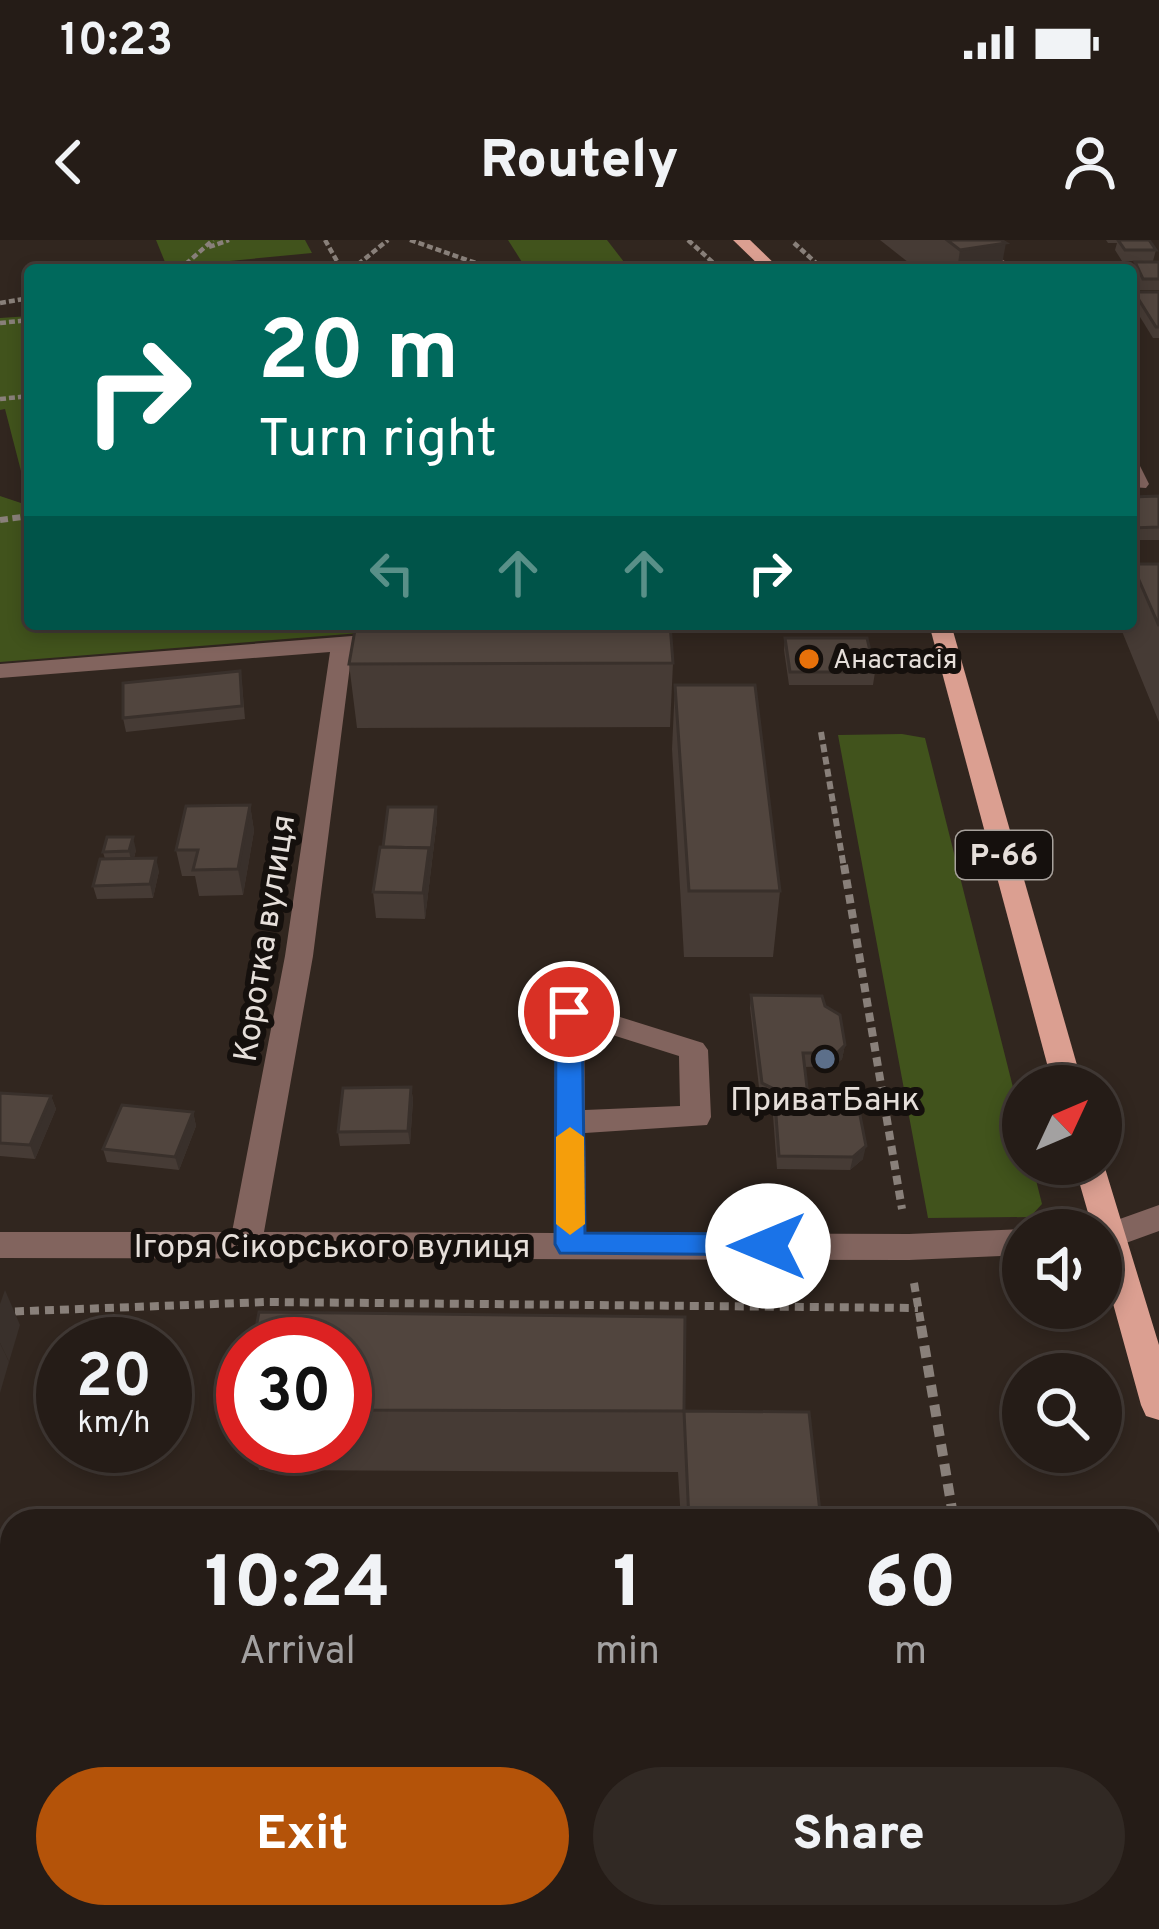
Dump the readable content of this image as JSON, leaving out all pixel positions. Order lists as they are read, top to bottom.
{
  "streets": {
    "main road": ["Р-66"],
    "street": ["Коротка вулиця", "Ігоря Сікорського вулиця"]
  },
  "crossings": [
    ["Коротка вулиця", "Ігоря Сікорського вулиця"]
  ],
  "places": ["Анастасія", "ПриватБанк"],
  "north": "top right",
  "page": {
    "status": "10:23",
    "header": "Routely",
    "turn": ["20 m", "Turn right"],
    "speed": "20 km/h",
    "limit": "30",
    "eta": [
      "10:24",
      "Arrival",
      "1",
      "min",
      "60",
      "m"
    ],
    "buttons": ["Exit", "Share"]
  }
}
